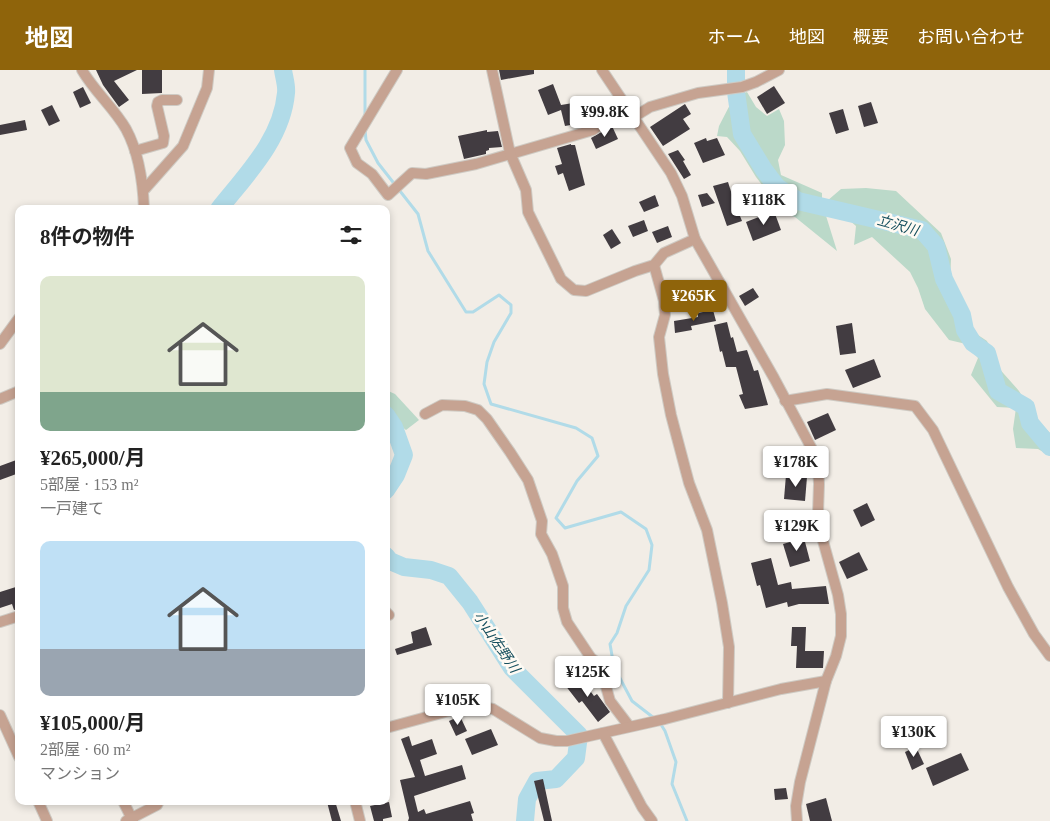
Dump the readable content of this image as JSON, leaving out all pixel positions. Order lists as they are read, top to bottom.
{
  "water": ["立沢川", "小山佐野川"],
  "page": {
    "header": "地図",
    "nav": [
      "ホーム",
      "地図",
      "概要",
      "お問い合わせ"
    ],
    "price": [
      "¥99.8K",
      "¥118K",
      "¥265K",
      "¥178K",
      "¥129K",
      "¥125K",
      "¥105K",
      "¥130K"
    ],
    "heading": "8件の物件",
    "list": [
      {
        "name": "¥265,000/月",
        "note": "5部屋 · 153 m² · 一戸建て"
      },
      {
        "name": "¥105,000/月",
        "note": "2部屋 · 60 m² · マンション"
      }
    ]
  }
}
